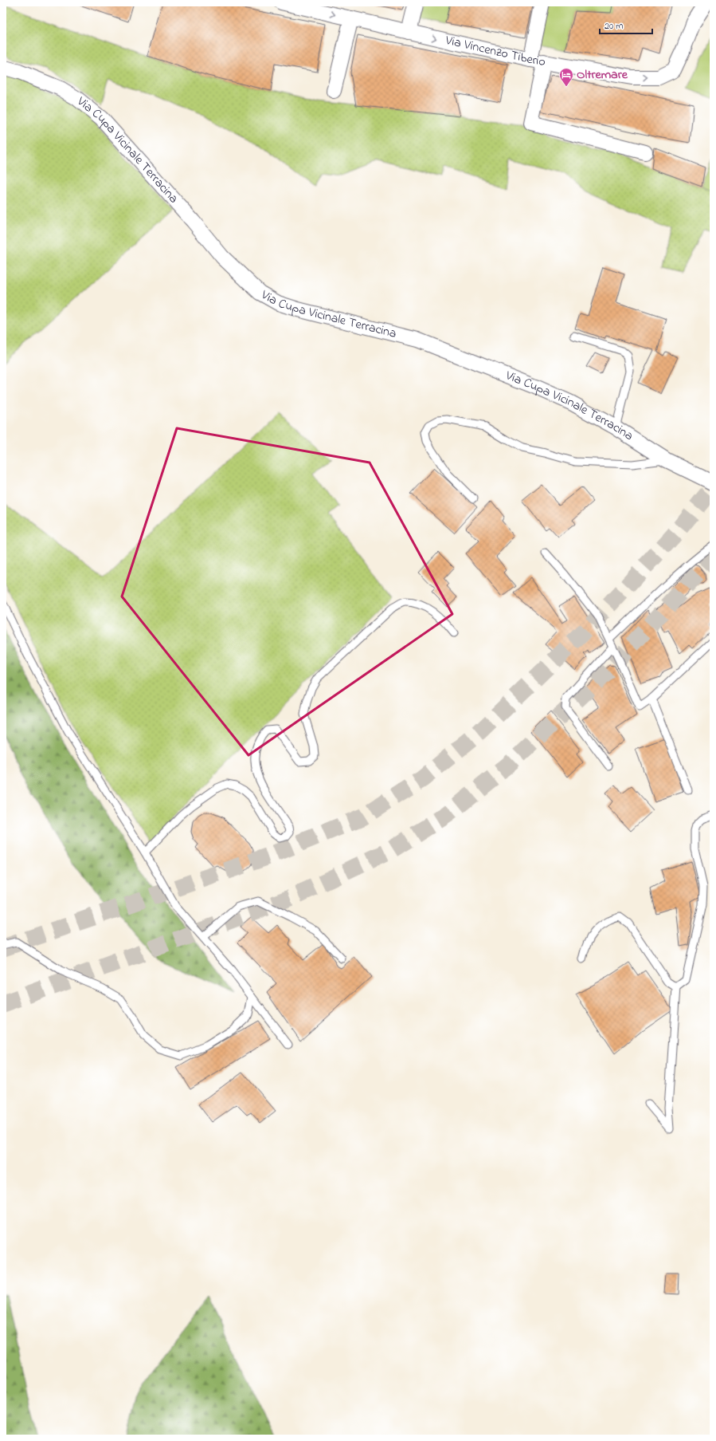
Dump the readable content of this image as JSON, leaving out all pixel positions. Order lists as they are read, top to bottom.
{
  "streets": {
    "street": ["Via Vincenzo Tiberio", "Via Cupa Vicinale Terracina"]
  },
  "one_way": ["Via Vincenzo Tiberio"],
  "places": {
    "hotel": ["Oltremare"]
  },
  "scale_bar": "20 m"
}
